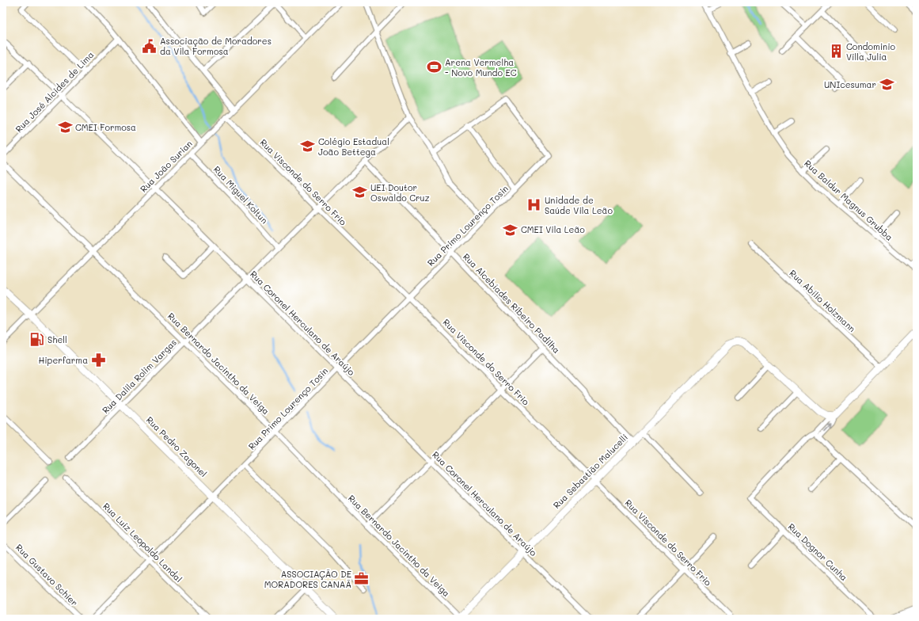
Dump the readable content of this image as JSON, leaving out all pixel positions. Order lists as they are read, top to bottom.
{
  "streets": {
    "street": [
      "Rua José Alcides de Lima",
      "Rua João Surian",
      "Rua Visconde do Serro Frio",
      "Rua Miguel Koltun",
      "Rua Baldur Magnus Grubba",
      "Rua Primo Lourenço Tosin",
      "Rua Abílio Holzmann",
      "Rua Alcebíades Ribeiro Padilha",
      "Rua Coronel Herculano de Araújo",
      "Rua Bernardo Jacintho da Veiga",
      "Rua Dalila Rolim Vargas",
      "Rua Pedro Zagonel",
      "Rua Sebastião Malucelli",
      "Rua Luiz Leopoldo Landal",
      "Rua Dognor Cunha",
      "Rua Gustavo Schier"
    ]
  },
  "crossings": [
    ["Rua José Alcides de Lima", "Rua Coronel Herculano de Araújo"],
    ["Rua João Surian", "Rua Visconde do Serro Frio"],
    ["Rua João Surian", "Rua Miguel Koltun"],
    ["Rua João Surian", "Rua Coronel Herculano de Araújo"],
    ["Rua João Surian", "Rua Bernardo Jacintho da Veiga"],
    ["Rua João Surian", "Rua Pedro Zagonel"],
    ["Rua Visconde do Serro Frio", "Rua Primo Lourenço Tosin"],
    ["Rua Visconde do Serro Frio", "Rua Dalila Rolim Vargas"],
    ["Rua Visconde do Serro Frio", "Rua Sebastião Malucelli"],
    ["Rua Miguel Koltun", "Rua Dalila Rolim Vargas"],
    ["Rua Primo Lourenço Tosin", "Rua Alcebíades Ribeiro Padilha"],
    ["Rua Primo Lourenço Tosin", "Rua Coronel Herculano de Araújo"],
    ["Rua Primo Lourenço Tosin", "Rua Bernardo Jacintho da Veiga"],
    ["Rua Primo Lourenço Tosin", "Rua Pedro Zagonel"],
    ["Rua Primo Lourenço Tosin", "Rua Luiz Leopoldo Landal"],
    ["Rua Alcebíades Ribeiro Padilha", "Rua Dalila Rolim Vargas"],
    ["Rua Alcebíades Ribeiro Padilha", "Rua Sebastião Malucelli"],
    ["Rua Coronel Herculano de Araújo", "Rua Dalila Rolim Vargas"],
    ["Rua Coronel Herculano de Araújo", "Rua Sebastião Malucelli"],
    ["Rua Bernardo Jacintho da Veiga", "Rua Dalila Rolim Vargas"],
    ["Rua Bernardo Jacintho da Veiga", "Rua Sebastião Malucelli"],
    ["Rua Dalila Rolim Vargas", "Rua Pedro Zagonel"]
  ],
  "places": {
    "public building": ["Associação de Moradores da Vila Formosa"],
    "building": ["Condominio Villa Julia"],
    "sports": ["Arena Vermelha - Novo Mundo EC"],
    "school or university": [
      "UNIcesumar",
      "CMEI Formosa",
      "Colégio Estadual João Bettega",
      "UEI Doutor Oswaldo Cruz",
      "CMEI Vila Leão"
    ],
    "hospital": ["Unidade de Saúde Vila Leão"],
    "fuel station": ["Shell"],
    "pharmacy": ["Hiperfarma"],
    "office": ["ASSOCIAÇÃO DE MORADORES CANAÃ"]
  }
}
